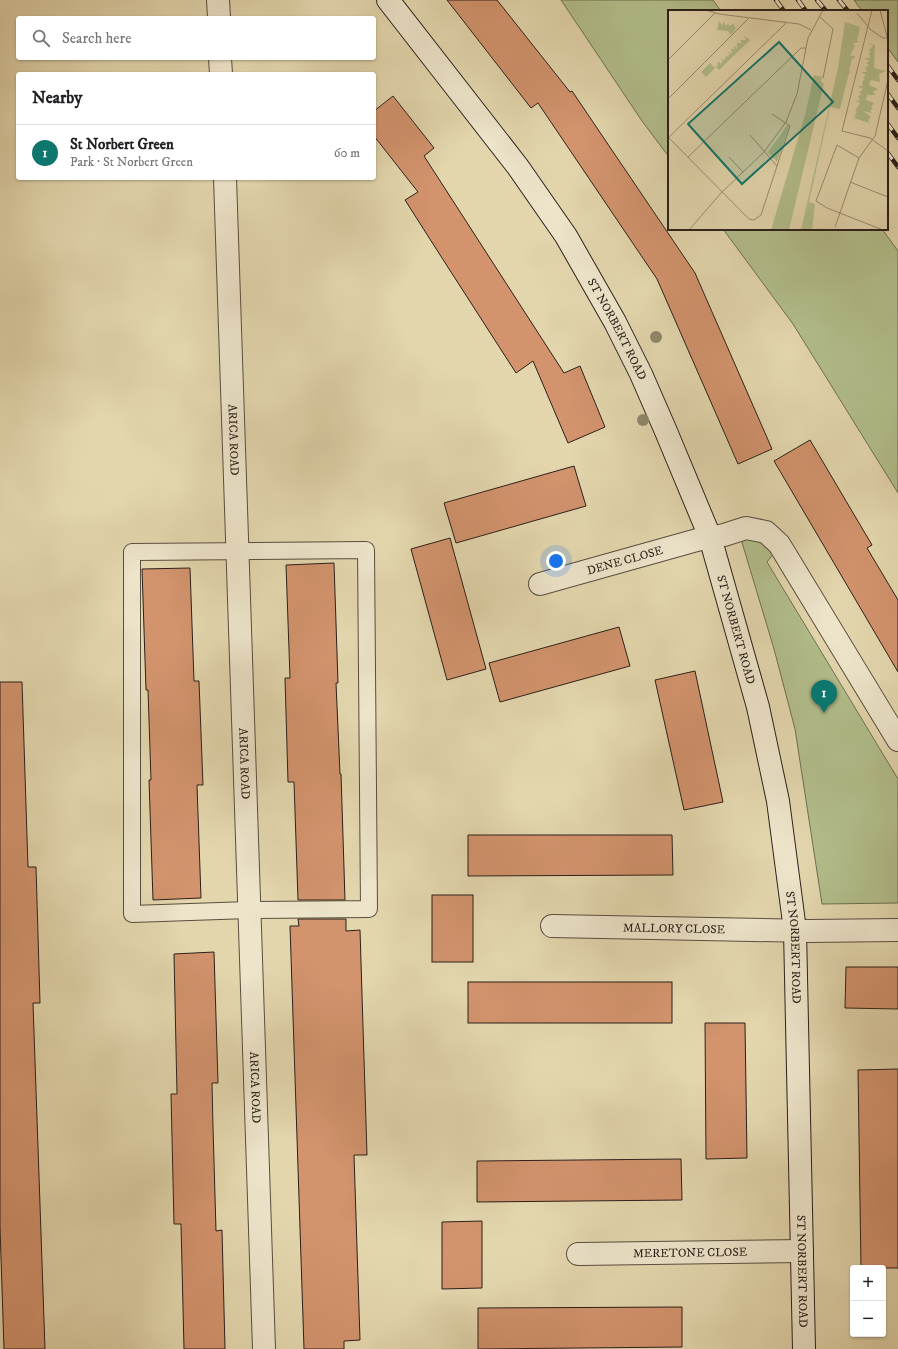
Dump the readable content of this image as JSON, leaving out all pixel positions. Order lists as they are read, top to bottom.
{
  "streets": {
    "street": [
      "ST NORBERT ROAD",
      "ARICA ROAD",
      "DENE CLOSE",
      "MALLORY CLOSE",
      "MERETONE CLOSE"
    ]
  },
  "crossings": [
    ["ST NORBERT ROAD", "DENE CLOSE"],
    ["ST NORBERT ROAD", "MALLORY CLOSE"],
    ["ST NORBERT ROAD", "MERETONE CLOSE"]
  ],
  "page": {
    "search": "Search here",
    "heading": "Nearby",
    "list": [
      {
        "mark": "1",
        "name": "St Norbert Green",
        "note": "Park · St Norbert Green",
        "value": "60 m"
      }
    ],
    "pins": "1",
    "map_buttons": ["+", "−"]
  }
}
